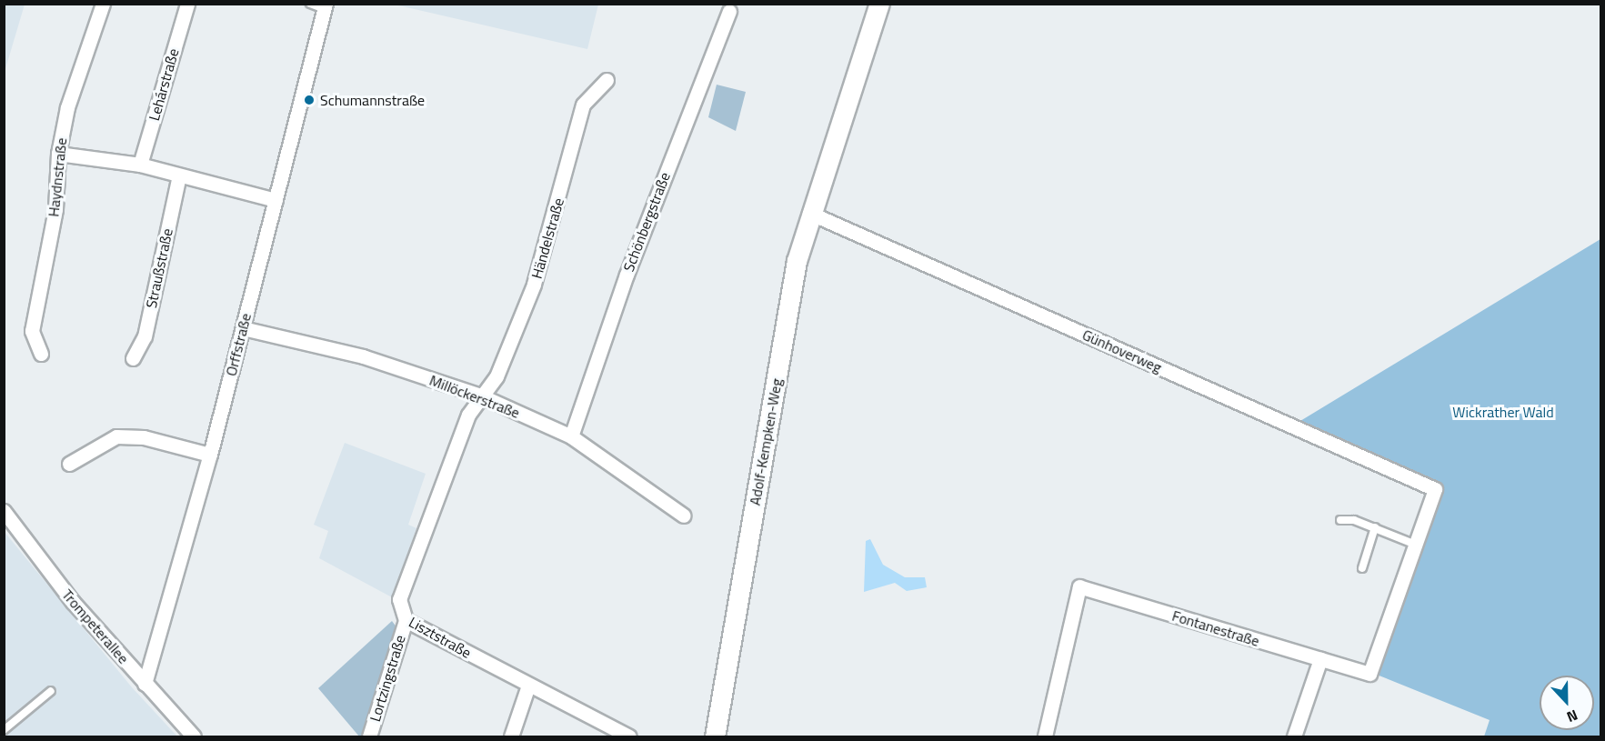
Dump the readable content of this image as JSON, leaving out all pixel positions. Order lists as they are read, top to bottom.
{
  "streets": {
    "main road": ["Adolf-Kempken-Weg"],
    "street": [
      "Lehárstraße",
      "Haydnstraße",
      "Schönbergstraße",
      "Händelstraße",
      "Straußstraße",
      "Orffstraße",
      "Günhoverweg",
      "Millöckerstraße",
      "Trompeterallee",
      "Fontanestraße",
      "Lisztstraße",
      "Lortzingstraße"
    ]
  },
  "crossings": [
    ["Schönbergstraße", "Millöckerstraße"],
    ["Händelstraße", "Millöckerstraße"],
    ["Händelstraße", "Lisztstraße"],
    ["Orffstraße", "Millöckerstraße"],
    ["Orffstraße", "Trompeterallee"],
    ["Günhoverweg", "Adolf-Kempken-Weg"],
    ["Günhoverweg", "Fontanestraße"],
    ["Millöckerstraße", "Lisztstraße"],
    ["Lisztstraße", "Lortzingstraße"]
  ],
  "parks": ["Wickrather Wald"],
  "places": ["Schumannstraße"],
  "north": "bottom"
}
